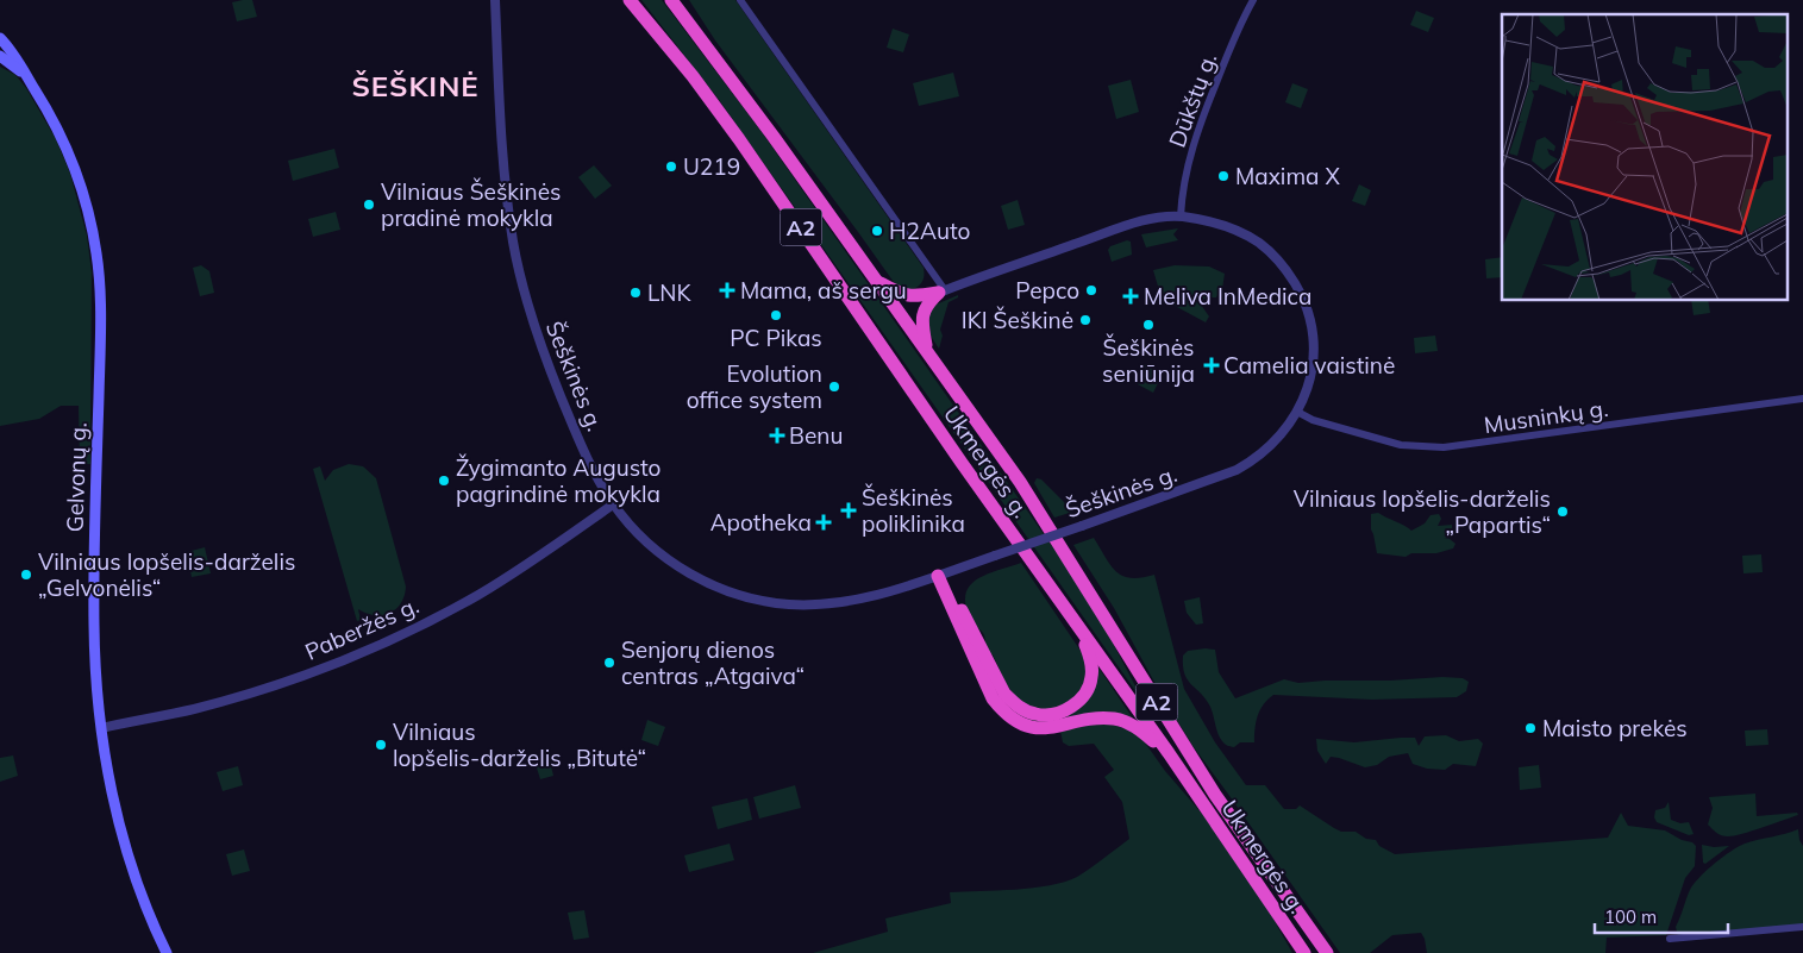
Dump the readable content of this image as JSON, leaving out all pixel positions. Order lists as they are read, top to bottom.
{
  "streets": {
    "highway": ["A2", "Ukmergės g."],
    "main road": ["Gelvonų g."],
    "street": [
      "Dūkštų g.",
      "Šeškinės g.",
      "Musninkų g.",
      "Paberžės g."
    ]
  },
  "crossings": [
    ["Dūkštų g.", "Šeškinės g."],
    ["Šeškinės g.", "Musninkų g."],
    ["Šeškinės g.", "Paberžės g."],
    ["Gelvonų g.", "Paberžės g."]
  ],
  "districts": ["ŠEŠKINĖ"],
  "places": {
    "other": [
      "U219",
      "Maxima X",
      "Vilniaus Šeškinės pradinė mokykla",
      "H2Auto",
      "Pepco",
      "LNK",
      "PC Pikas",
      "IKI Šeškinė",
      "Šeškinės seniūnija",
      "Evolution office system",
      "Žygimanto Augusto pagrindinė mokykla",
      "Vilniaus lopšelis-darželis „Papartis“",
      "Vilniaus lopšelis-darželis „Gelvonėlis“",
      "Senjorų dienos centras „Atgaiva“",
      "Maisto prekės",
      "Vilniaus lopšelis-darželis „Bitutė“"
    ],
    "health": [
      "Mama, aš sergu",
      "Meliva InMedica",
      "Camelia vaistinė",
      "Benu",
      "Šeškinės poliklinika",
      "Apotheka"
    ]
  },
  "scale_bar": "100 m"
}
